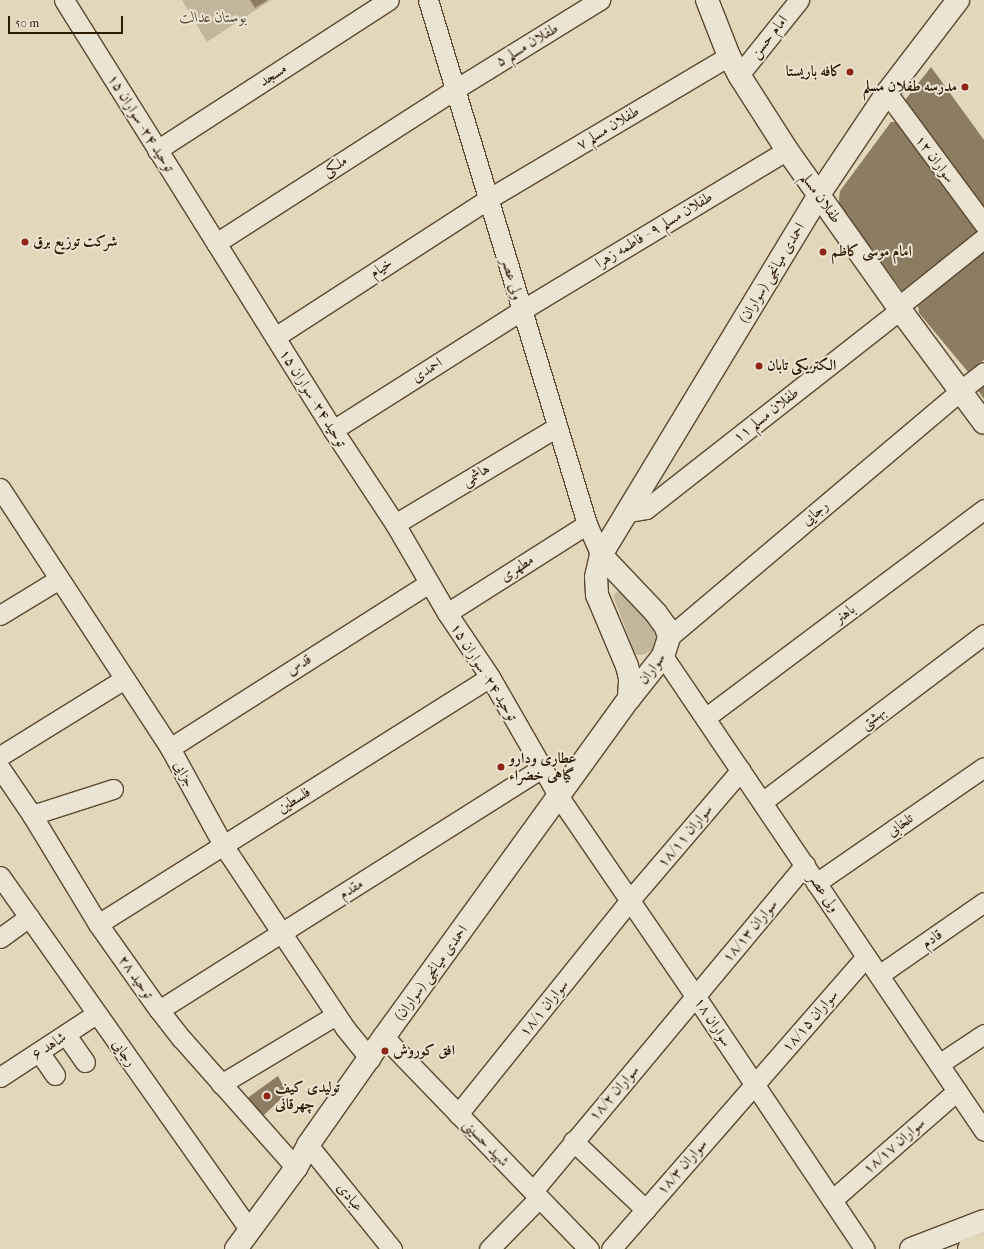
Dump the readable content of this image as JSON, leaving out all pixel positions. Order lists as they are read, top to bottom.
{
  "streets": {
    "street": [
      "امام حسن",
      "طفلان مسلم ۵",
      "مسجد",
      "توحید ۲۴- سواران ۱۵",
      "طفلان مسلم ۷",
      "سواران ۱۲",
      "ملکی",
      "طفلان مسلم",
      "طفلان مسلم ۹ - فاطمه زهرا",
      "خیام",
      "احمدی میانجی (سواران)",
      "ولی عصر",
      "احمدی",
      "طفلان مسلم ۱۱",
      "هاشمی",
      "رجایی",
      "مطهری",
      "باهنر",
      "قدس",
      "سواران",
      "بهشتی",
      "جزایی",
      "فلسطین",
      "تلخابی",
      "سواران ۱۸/۱۱",
      "مقدم",
      "سواران ۱۸/۱۳",
      "قادم",
      "توحید ۲۸",
      "سواران ۱۸/۱",
      "سواران ۱۸/۱۵",
      "سواران ۱۸",
      "شاهد ۶",
      "سواران ۱۸/۲",
      "شهید حسینی",
      "سواران ۱۸/۱۷",
      "سواران ۱۸/۳",
      "عبادی"
    ]
  },
  "crossings": [
    ["امام حسن", "طفلان مسلم"],
    ["طفلان مسلم ۵", "ملکی"],
    ["طفلان مسلم ۵", "ولی عصر"],
    ["مسجد", "توحید ۲۴- سواران ۱۵"],
    ["توحید ۲۴- سواران ۱۵", "ملکی"],
    ["توحید ۲۴- سواران ۱۵", "خیام"],
    ["توحید ۲۴- سواران ۱۵", "احمدی میانجی (سواران)"],
    ["توحید ۲۴- سواران ۱۵", "احمدی"],
    ["توحید ۲۴- سواران ۱۵", "هاشمی"],
    ["توحید ۲۴- سواران ۱۵", "مطهری"],
    ["توحید ۲۴- سواران ۱۵", "قدس"],
    ["توحید ۲۴- سواران ۱۵", "فلسطین"],
    ["توحید ۲۴- سواران ۱۵", "مقدم"],
    ["توحید ۲۴- سواران ۱۵", "سواران ۱۸"],
    ["طفلان مسلم ۷", "طفلان مسلم"],
    ["طفلان مسلم ۷", "خیام"],
    ["طفلان مسلم ۷", "ولی عصر"],
    ["سواران ۱۲", "احمدی میانجی (سواران)"],
    ["ملکی", "ولی عصر"],
    ["طفلان مسلم", "طفلان مسلم ۹ - فاطمه زهرا"],
    ["طفلان مسلم", "احمدی میانجی (سواران)"],
    ["طفلان مسلم", "طفلان مسلم ۱۱"],
    ["طفلان مسلم", "رجایی"],
    ["طفلان مسلم ۹ - فاطمه زهرا", "ولی عصر"],
    ["طفلان مسلم ۹ - فاطمه زهرا", "احمدی"],
    ["خیام", "ولی عصر"],
    ["احمدی میانجی (سواران)", "ولی عصر"],
    ["احمدی میانجی (سواران)", "طفلان مسلم ۱۱"],
    ["احمدی میانجی (سواران)", "رجایی"],
    ["احمدی میانجی (سواران)", "سواران"],
    ["احمدی میانجی (سواران)", "جزایی"],
    ["احمدی میانجی (سواران)", "توحید ۲۸"],
    ["احمدی میانجی (سواران)", "سواران ۱۸"],
    ["احمدی میانجی (سواران)", "شهید حسینی"],
    ["احمدی میانجی (سواران)", "عبادی"],
    ["ولی عصر", "احمدی"],
    ["ولی عصر", "هاشمی"],
    ["ولی عصر", "رجایی"],
    ["ولی عصر", "مطهری"],
    ["ولی عصر", "باهنر"],
    ["ولی عصر", "سواران"],
    ["ولی عصر", "بهشتی"],
    ["ولی عصر", "تلخابی"],
    ["ولی عصر", "سواران ۱۸/۱۱"],
    ["ولی عصر", "سواران ۱۸/۱۳"],
    ["ولی عصر", "قادم"],
    ["ولی عصر", "سواران ۱۸/۱۵"],
    ["ولی عصر", "سواران ۱۸/۱۷"],
    ["رجایی", "سواران"],
    ["رجایی", "شاهد ۶"],
    ["قدس", "جزایی"],
    ["جزایی", "فلسطین"],
    ["جزایی", "مقدم"],
    ["فلسطین", "توحید ۲۸"],
    ["سواران ۱۸/۱۱", "سواران ۱۸/۱"],
    ["سواران ۱۸/۱۱", "سواران ۱۸"],
    ["مقدم", "توحید ۲۸"],
    ["سواران ۱۸/۱۳", "سواران ۱۸"],
    ["سواران ۱۸/۱۳", "سواران ۱۸/۲"],
    ["سواران ۱۸/۱", "سواران ۱۸"],
    ["سواران ۱۸/۱", "شهید حسینی"],
    ["سواران ۱۸/۱۵", "سواران ۱۸"],
    ["سواران ۱۸/۱۵", "سواران ۱۸/۳"],
    ["سواران ۱۸", "سواران ۱۸/۲"],
    ["سواران ۱۸", "سواران ۱۸/۱۷"],
    ["سواران ۱۸", "سواران ۱۸/۳"],
    ["سواران ۱۸/۲", "شهید حسینی"]
  ],
  "parks": ["بوستان عدالت"],
  "places": [
    "کافه باریستا",
    "مدرسه طفلان مسلم",
    "شرکت توزیع برق",
    "امام موسی کاظم",
    "الکتریکی تابان",
    "عطاری ودارو گیاهی خضراء",
    "افق کوروش",
    "تولیدی کیف چهرقانی"
  ],
  "scale_bar": "50 m"
}
